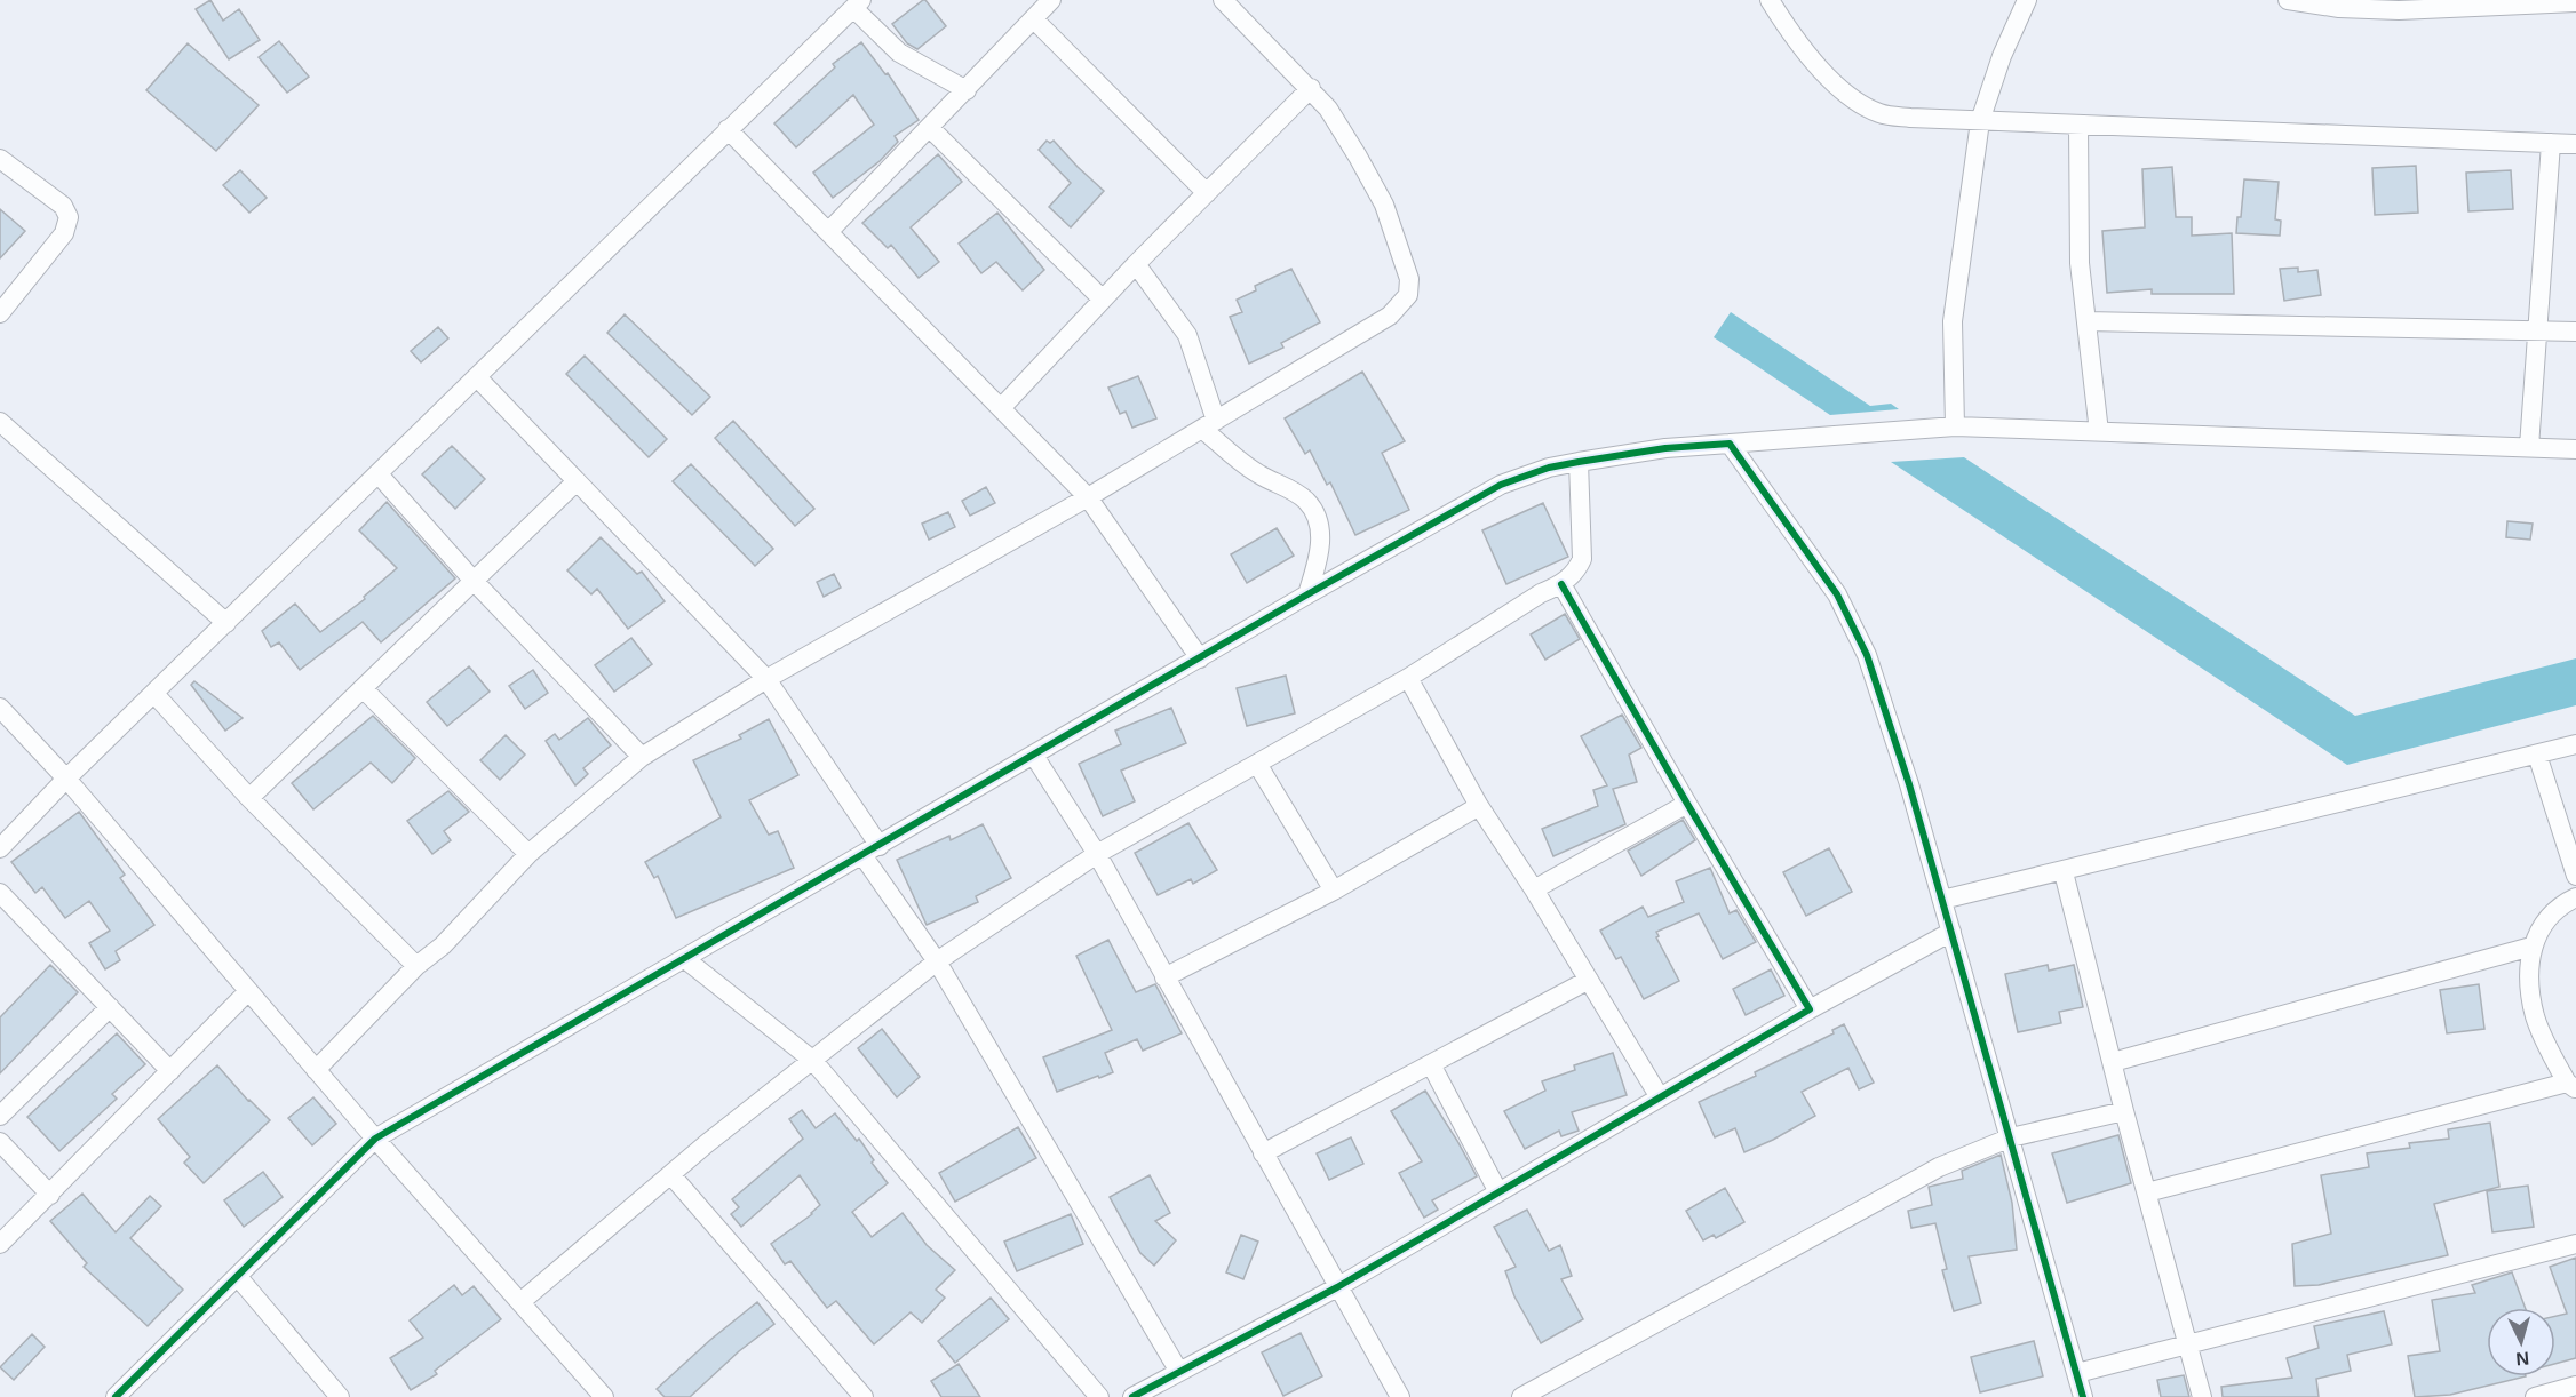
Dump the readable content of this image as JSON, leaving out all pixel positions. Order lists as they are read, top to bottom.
{
  "north": "bottom"
}
